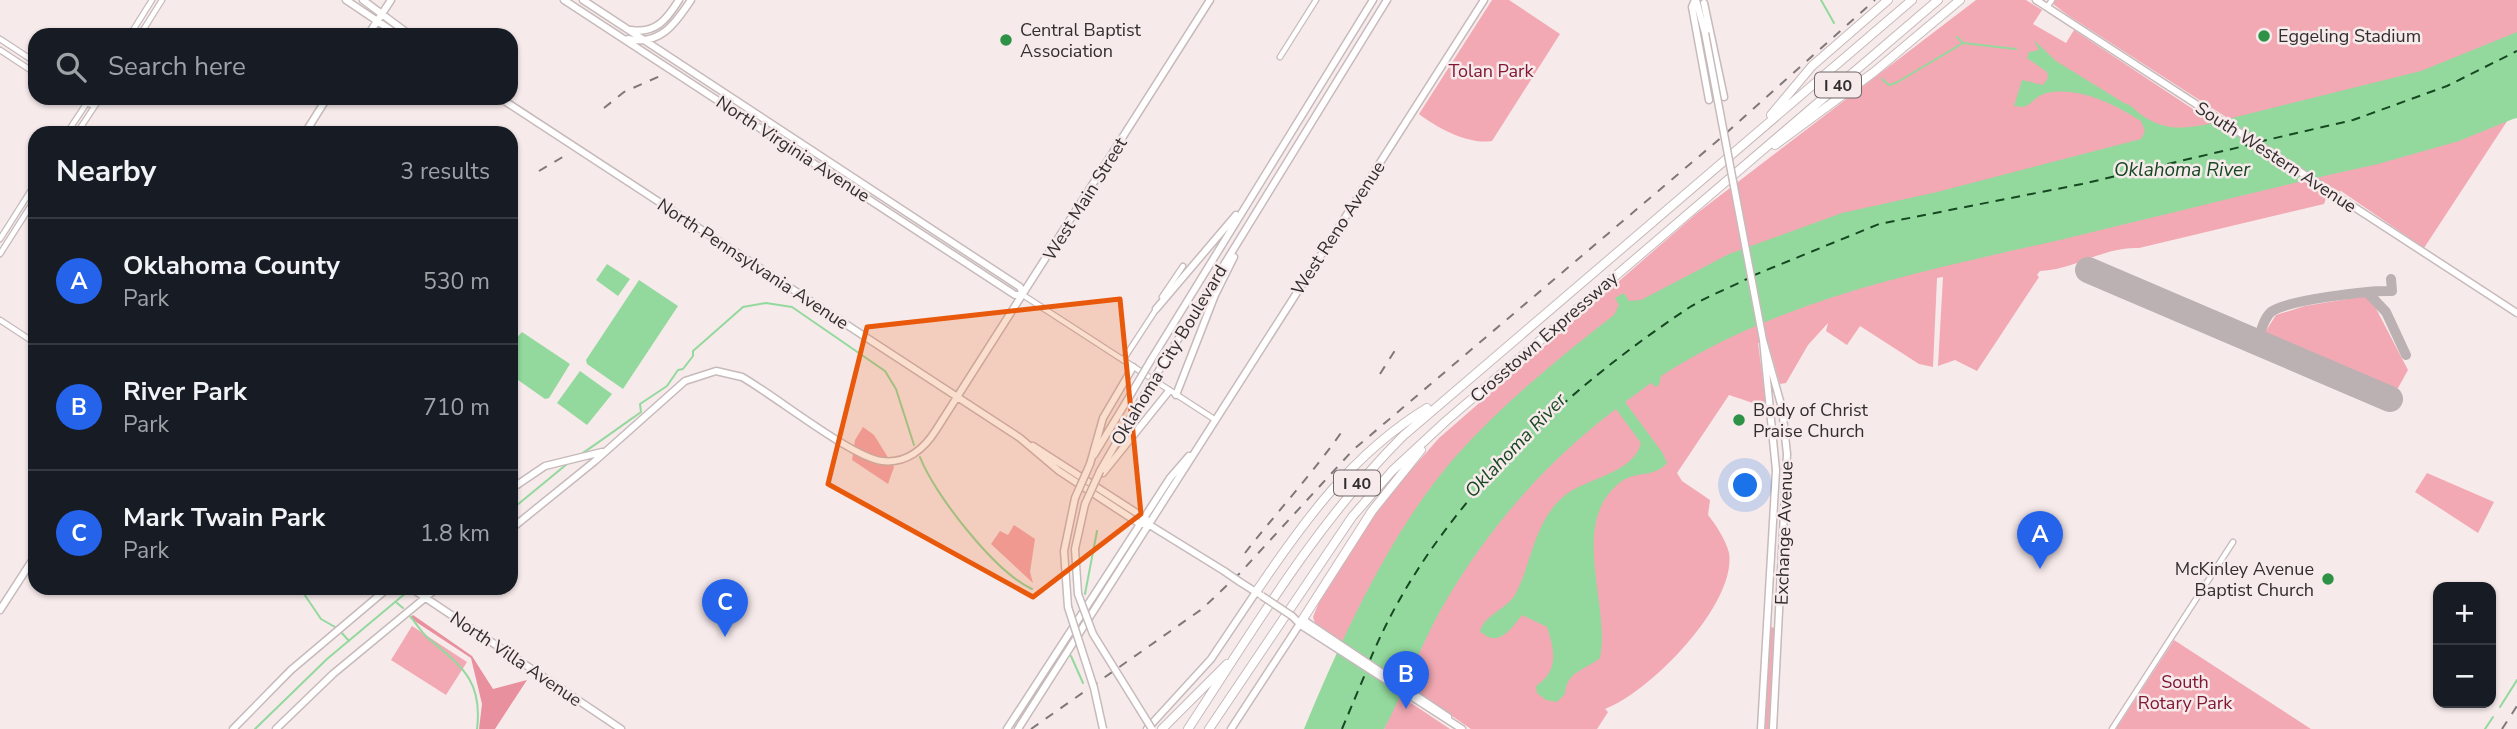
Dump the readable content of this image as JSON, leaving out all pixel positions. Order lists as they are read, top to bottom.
{
  "streets": {
    "highway": ["I 40", "Crosstown Expressway"],
    "main road": [
      "North Virginia Avenue",
      "South Western Avenue",
      "West Main Street",
      "West Reno Avenue",
      "North Pennsylvania Avenue",
      "Oklahoma City Boulevard",
      "Exchange Avenue",
      "North Villa Avenue"
    ]
  },
  "crossings": [
    ["North Virginia Avenue", "West Main Street"],
    ["North Virginia Avenue", "West Reno Avenue"],
    ["West Main Street", "North Pennsylvania Avenue"]
  ],
  "water": ["Oklahoma River"],
  "parks": ["Tolan Park", "South Rotary Park"],
  "places": [
    "Eggeling Stadium",
    "Central Baptist Association",
    "Body of Christ Praise Church",
    "McKinley Avenue Baptist Church"
  ],
  "page": {
    "search": "Search here",
    "heading": ["Nearby", "3 results"],
    "list": [
      {
        "mark": "A",
        "name": "Oklahoma County",
        "note": "Park",
        "value": "530 m"
      },
      {
        "mark": "B",
        "name": "River Park",
        "note": "Park",
        "value": "710 m"
      },
      {
        "mark": "C",
        "name": "Mark Twain Park",
        "note": "Park",
        "value": "1.8 km"
      }
    ],
    "pins": ["A", "C", "B"],
    "map_buttons": ["+", "−"]
  }
}
